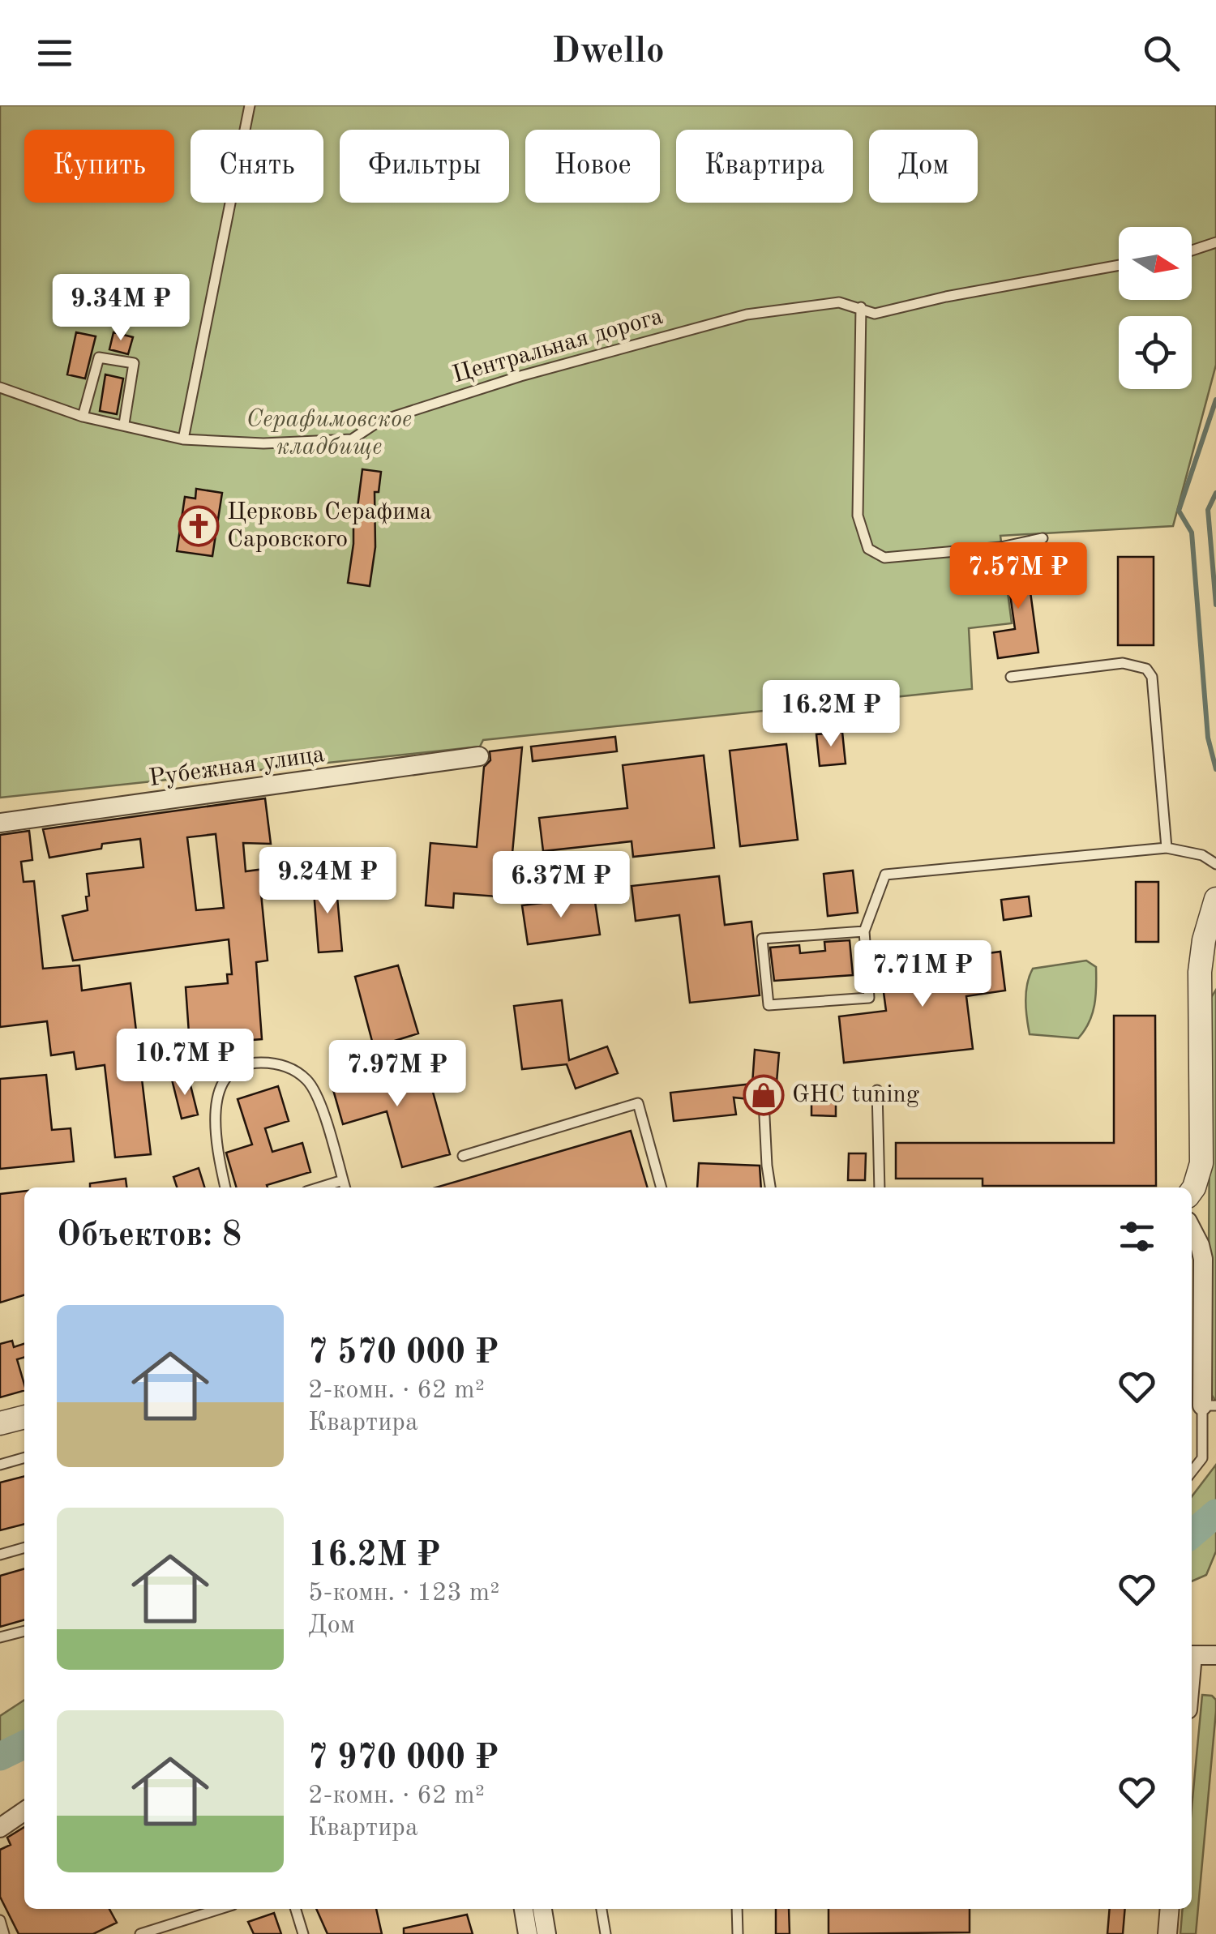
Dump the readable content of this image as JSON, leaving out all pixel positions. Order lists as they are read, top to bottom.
{
  "streets": {
    "street": ["Рубежная улица"],
    "lane": ["Центральная дорога"]
  },
  "parks": ["Серафимовское кладбище"],
  "places": {
    "church": ["Церковь Серафима Саровского"],
    "shop": ["GHC tuning"]
  },
  "north": "right",
  "page": {
    "header": "Dwello",
    "chip": [
      "Купить",
      "Снять",
      "Фильтры",
      "Новое",
      "Квартира",
      "Дом"
    ],
    "price": [
      "9.34M ₽",
      "7.57M ₽",
      "16.2M ₽",
      "9.24M ₽",
      "6.37M ₽",
      "7.71M ₽",
      "10.7M ₽",
      "7.97M ₽"
    ],
    "heading": "Объектов: 8",
    "list": [
      {
        "name": "7 570 000 ₽",
        "note": "2-комн. · 62 m² · Квартира"
      },
      {
        "name": "16.2M ₽",
        "note": "5-комн. · 123 m² · Дом"
      },
      {
        "name": "7 970 000 ₽",
        "note": "2-комн. · 62 m² · Квартира"
      }
    ]
  }
}
